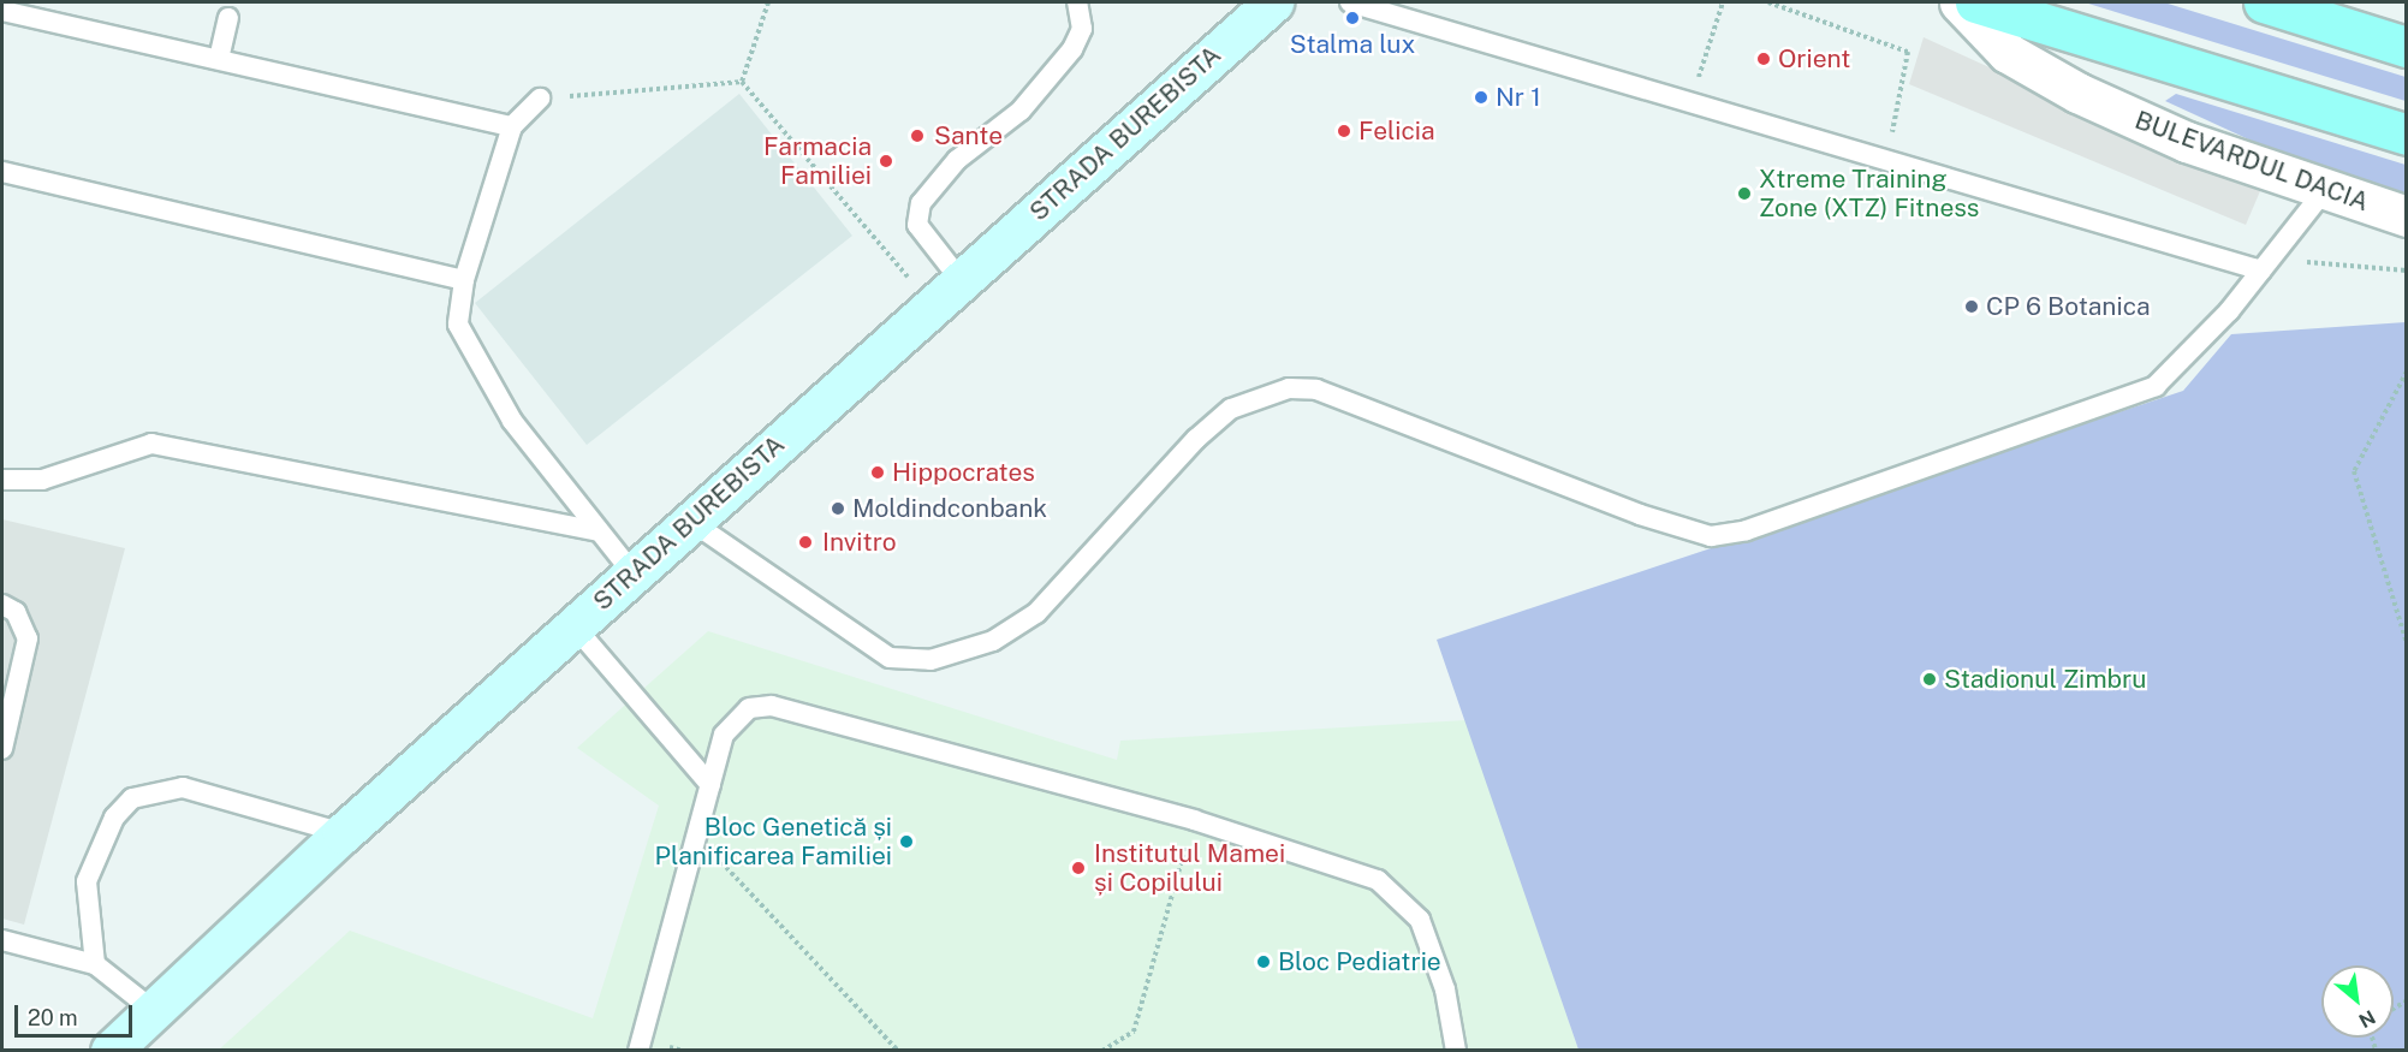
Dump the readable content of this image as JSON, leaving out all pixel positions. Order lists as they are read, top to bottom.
{
  "streets": {
    "main road": ["STRADA BUREBISTA"],
    "street": ["BULEVARDUL DACIA"]
  },
  "places": [
    "Stalma lux",
    "Orient",
    "Nr 1",
    "Felicia",
    "Sante",
    "Farmacia Familiei",
    "Xtreme Training Zone (XTZ) Fitness",
    "CP 6 Botanica",
    "Hippocrates",
    "Moldindconbank",
    "Invitro",
    "Stadionul Zimbru",
    "Bloc Genetică și Planificarea Familiei",
    "Institutul Mamei și Copilului",
    "Bloc Pediatrie"
  ],
  "scale_bar": "20 m",
  "north": "bottom right"
}
